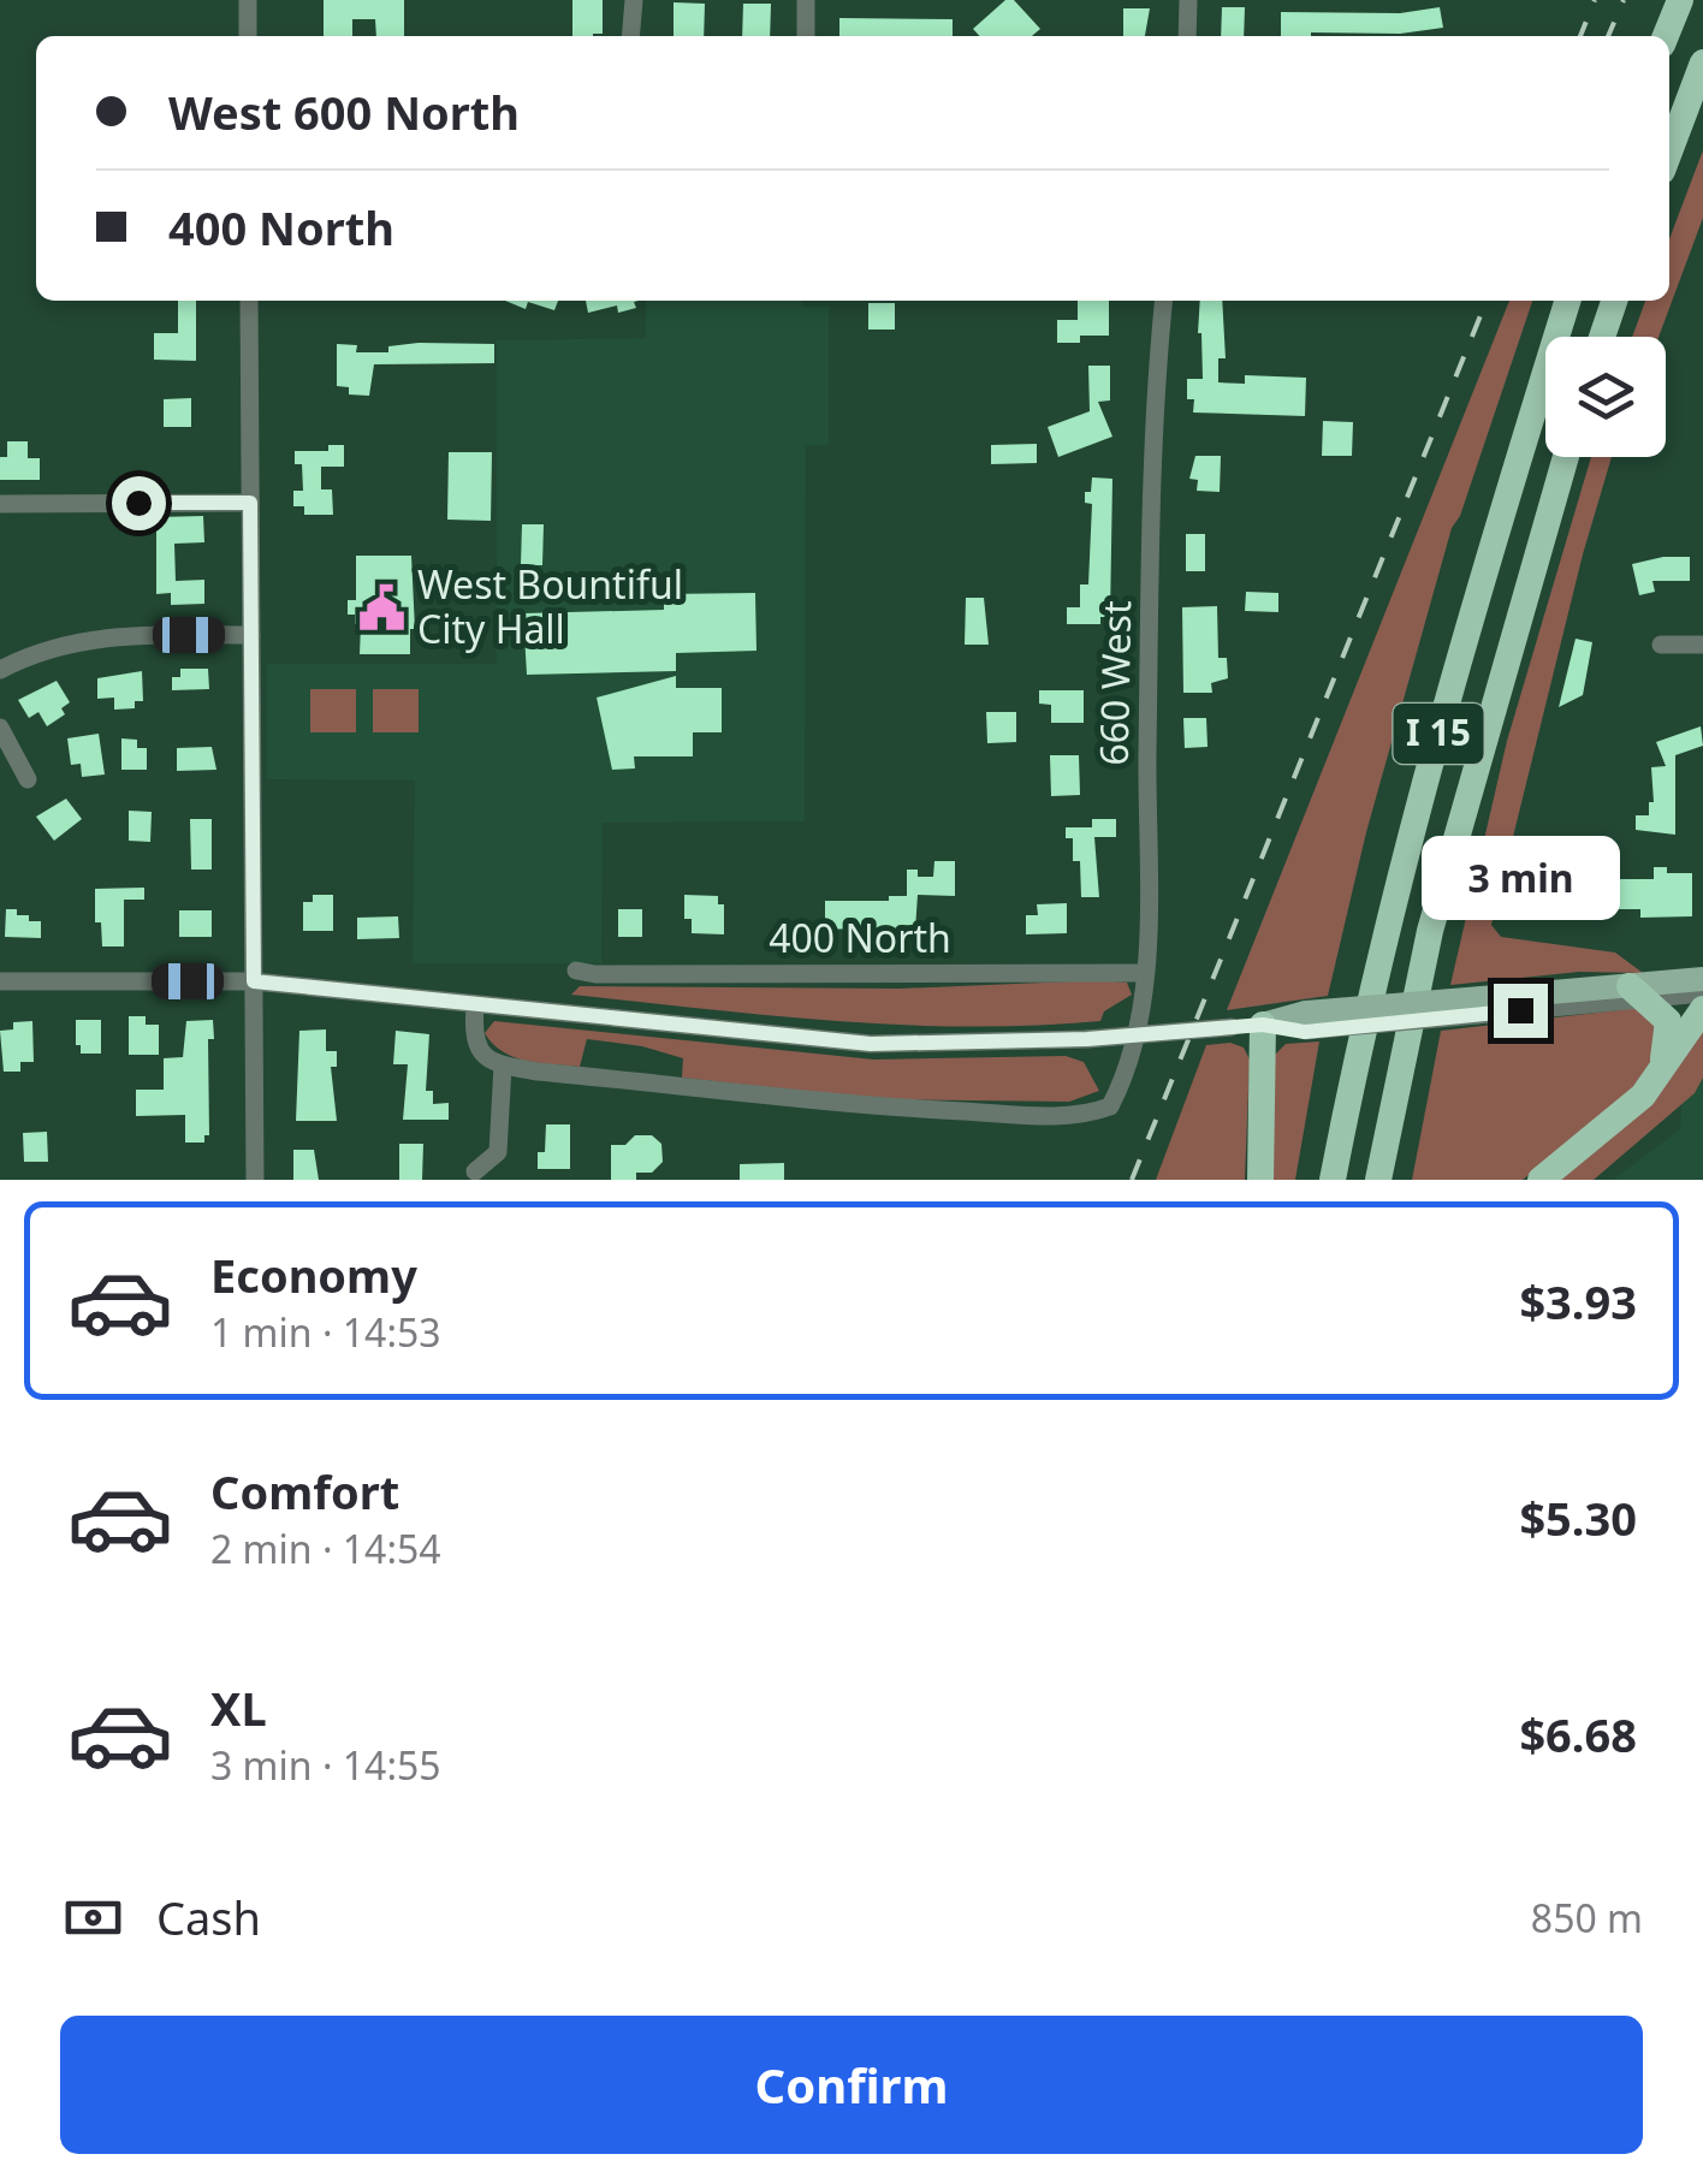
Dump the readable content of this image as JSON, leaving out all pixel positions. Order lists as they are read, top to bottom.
{
  "streets": {
    "highway": ["I 15"],
    "street": ["660 West", "400 North"]
  },
  "crossings": [
    ["660 West", "400 North"]
  ],
  "places": {
    "public building": ["West Bountiful City Hall"]
  },
  "page": {
    "banner": ["West 600 North", "400 North"],
    "bubble": "3 min",
    "list": [
      {
        "name": "Economy",
        "note": "1 min · 14:53",
        "value": "$3.93"
      },
      {
        "name": "Comfort",
        "note": "2 min · 14:54",
        "value": "$5.30"
      },
      {
        "name": "XL",
        "note": "3 min · 14:55",
        "value": "$6.68"
      }
    ],
    "pay": ["Cash", "850 m"],
    "buttons": "Confirm"
  }
}
